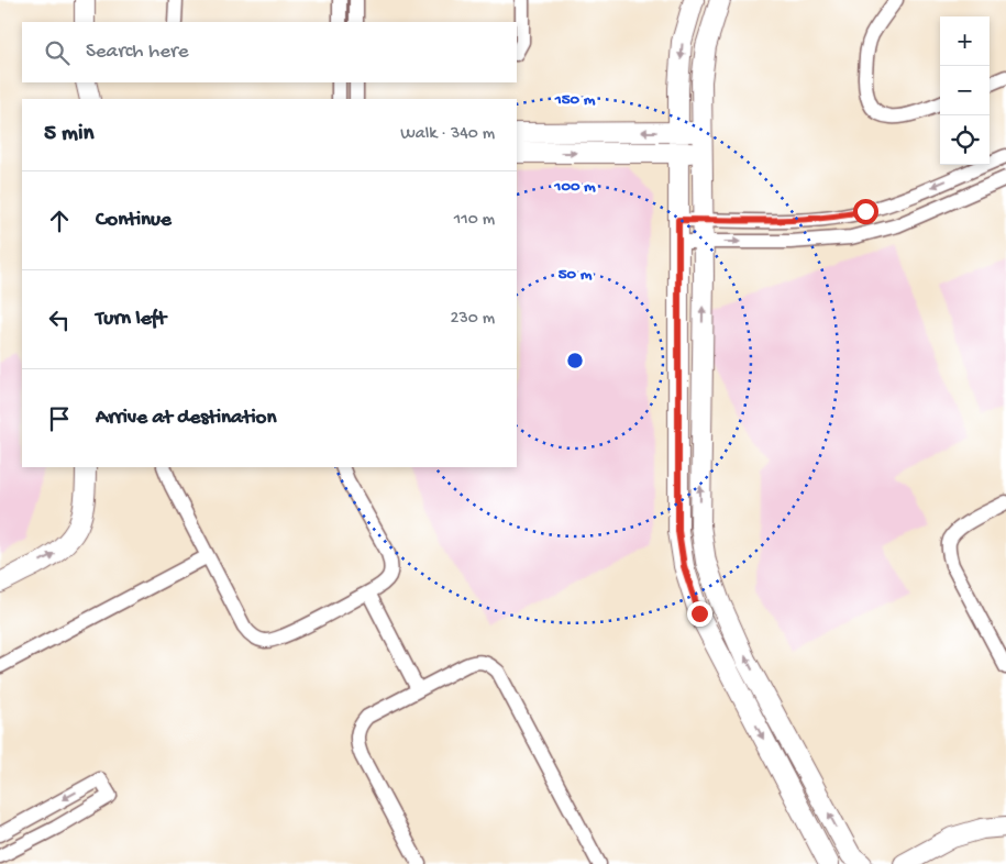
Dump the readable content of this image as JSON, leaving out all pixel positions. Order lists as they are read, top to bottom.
{
  "page": {
    "map_buttons": ["+", "−"],
    "search": "Search here",
    "heading": ["5 min", "Walk · 340 m"],
    "list": [
      ["Continue", "110 m"],
      ["Turn left", "230 m"],
      "Arrive at destination"
    ]
  },
  "rings": ["150 m", "100 m", "50 m"]
}
